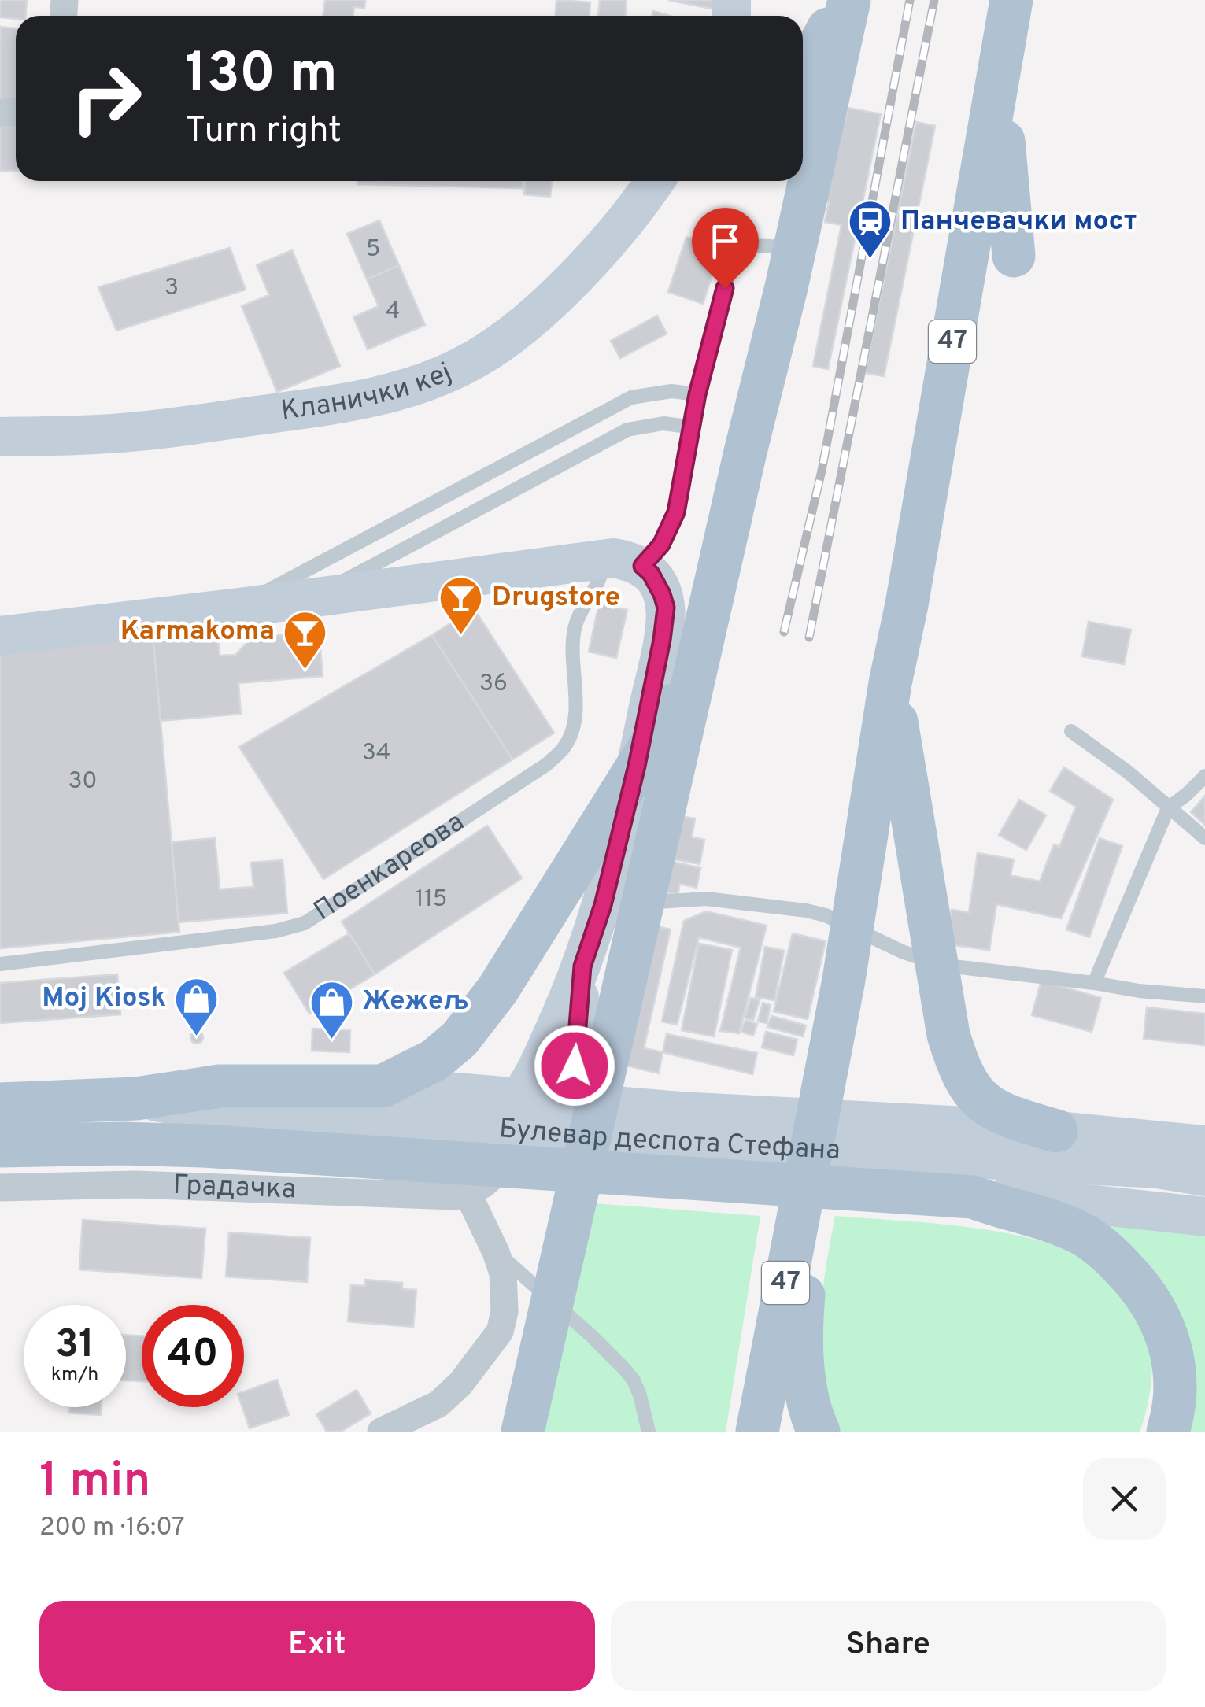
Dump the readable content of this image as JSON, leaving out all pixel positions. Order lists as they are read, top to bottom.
{
  "streets": {
    "main road": ["47", "Кланички кеј", "Булевар деспота Стефана"],
    "street": ["Градачка"],
    "lane": ["Поенкареова"]
  },
  "places": {
    "station": ["Панчевачки мост"],
    "bar": ["Drugstore", "Karmakoma"],
    "shop": ["Moj Kiosk", "Жежељ"]
  },
  "house_numbers": [
    "5",
    "3",
    "4",
    "36",
    "34",
    "30",
    "115"
  ],
  "page": {
    "turn": ["130 m", "Turn right"],
    "speed": "31 km/h",
    "limit": "40",
    "heading": ["1 min", "200 m · 16:07"],
    "buttons": ["Exit", "Share"]
  }
}
